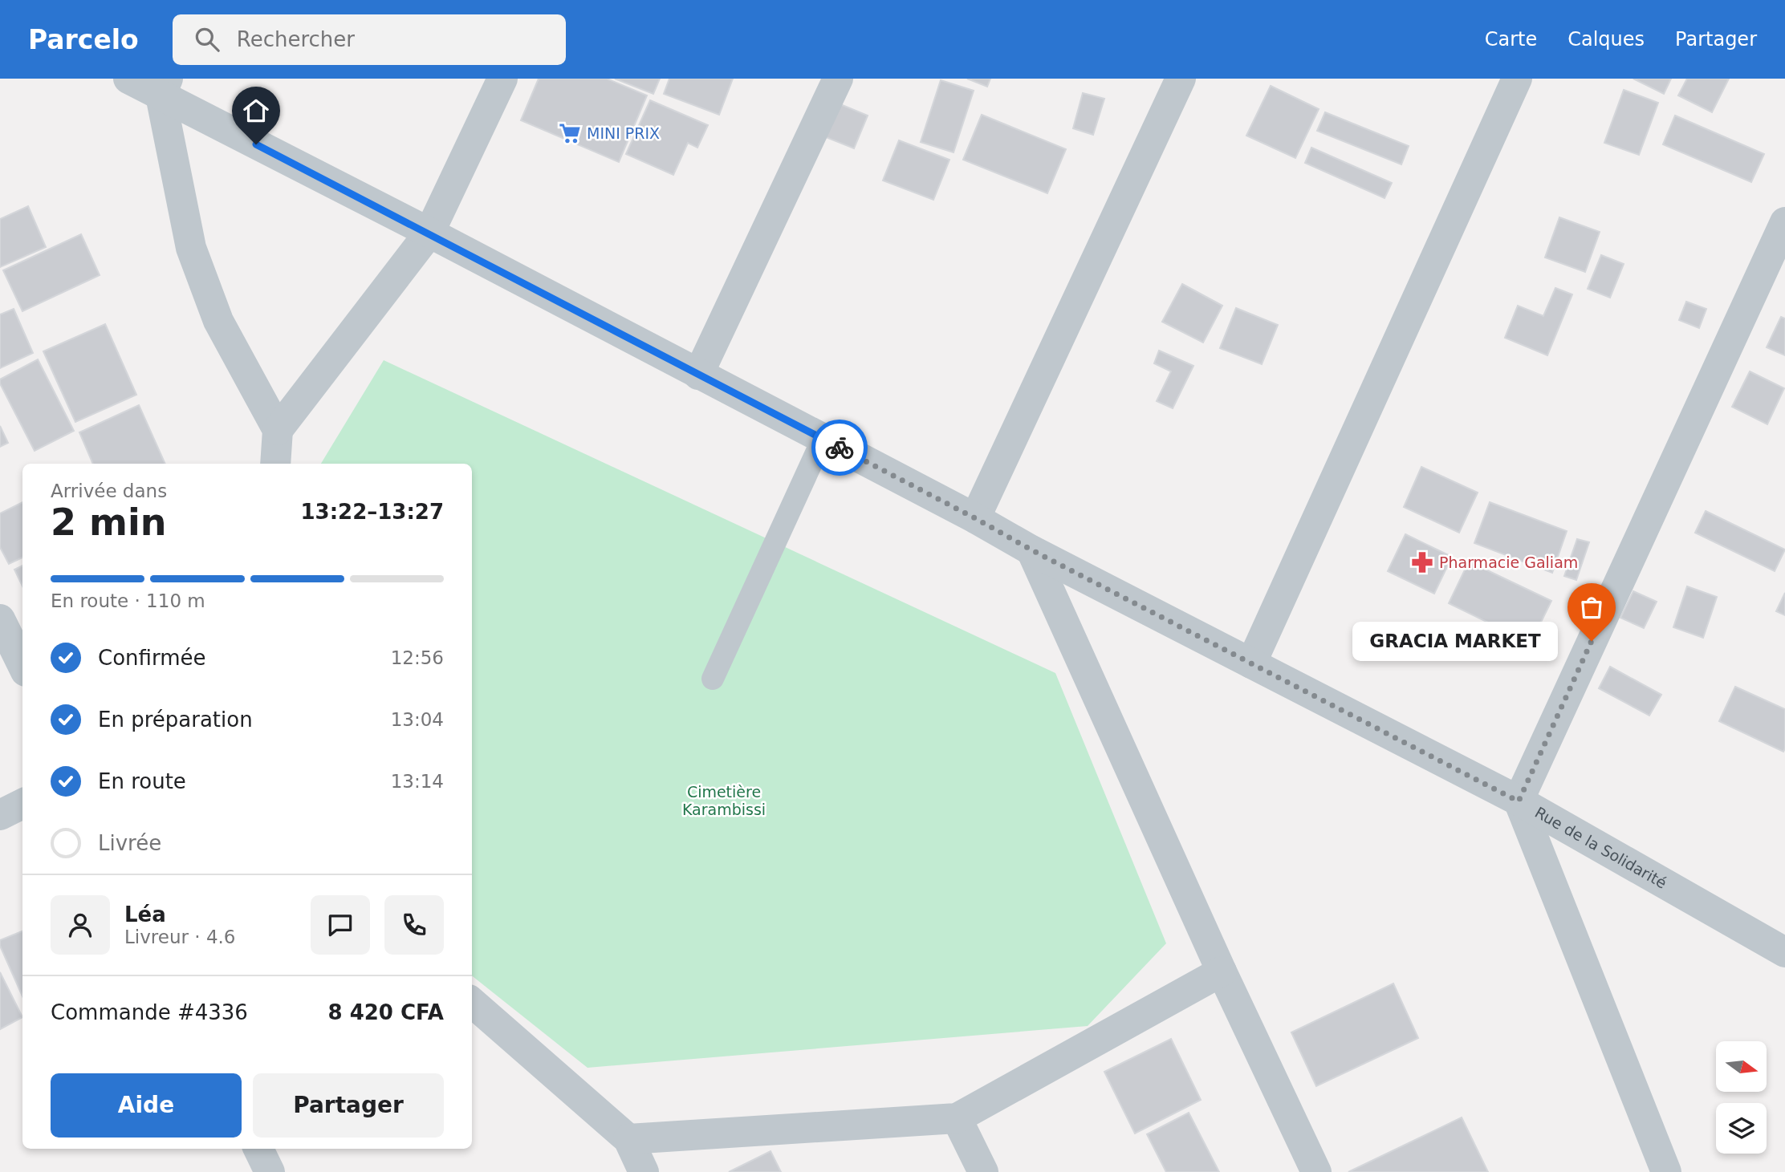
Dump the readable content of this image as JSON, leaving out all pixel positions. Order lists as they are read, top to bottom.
{
  "streets": {
    "street": ["Rue de la Solidarité"]
  },
  "parks": ["Cimetière Karambissi"],
  "places": {
    "supermarket": ["MINI PRIX"],
    "pharmacy": ["Pharmacie Galiam"],
    "other": ["GRACIA MARKET"]
  },
  "north": "right",
  "page": {
    "header": "Parcelo",
    "search": "Rechercher",
    "nav": ["Carte", "Calques", "Partager"],
    "heading": ["2 min", "Arrivée dans", "13:22–13:27"],
    "panel": [
      "Léa",
      "Livreur · 4.6",
      "Commande #4336",
      "8 420 CFA"
    ],
    "bar": "En route · 110 m",
    "bubble": "GRACIA MARKET",
    "list": [
      ["Confirmée", "12:56"],
      ["En préparation", "13:04"],
      ["En route", "13:14"],
      "Livrée"
    ],
    "buttons": ["Aide", "Partager"]
  }
}
